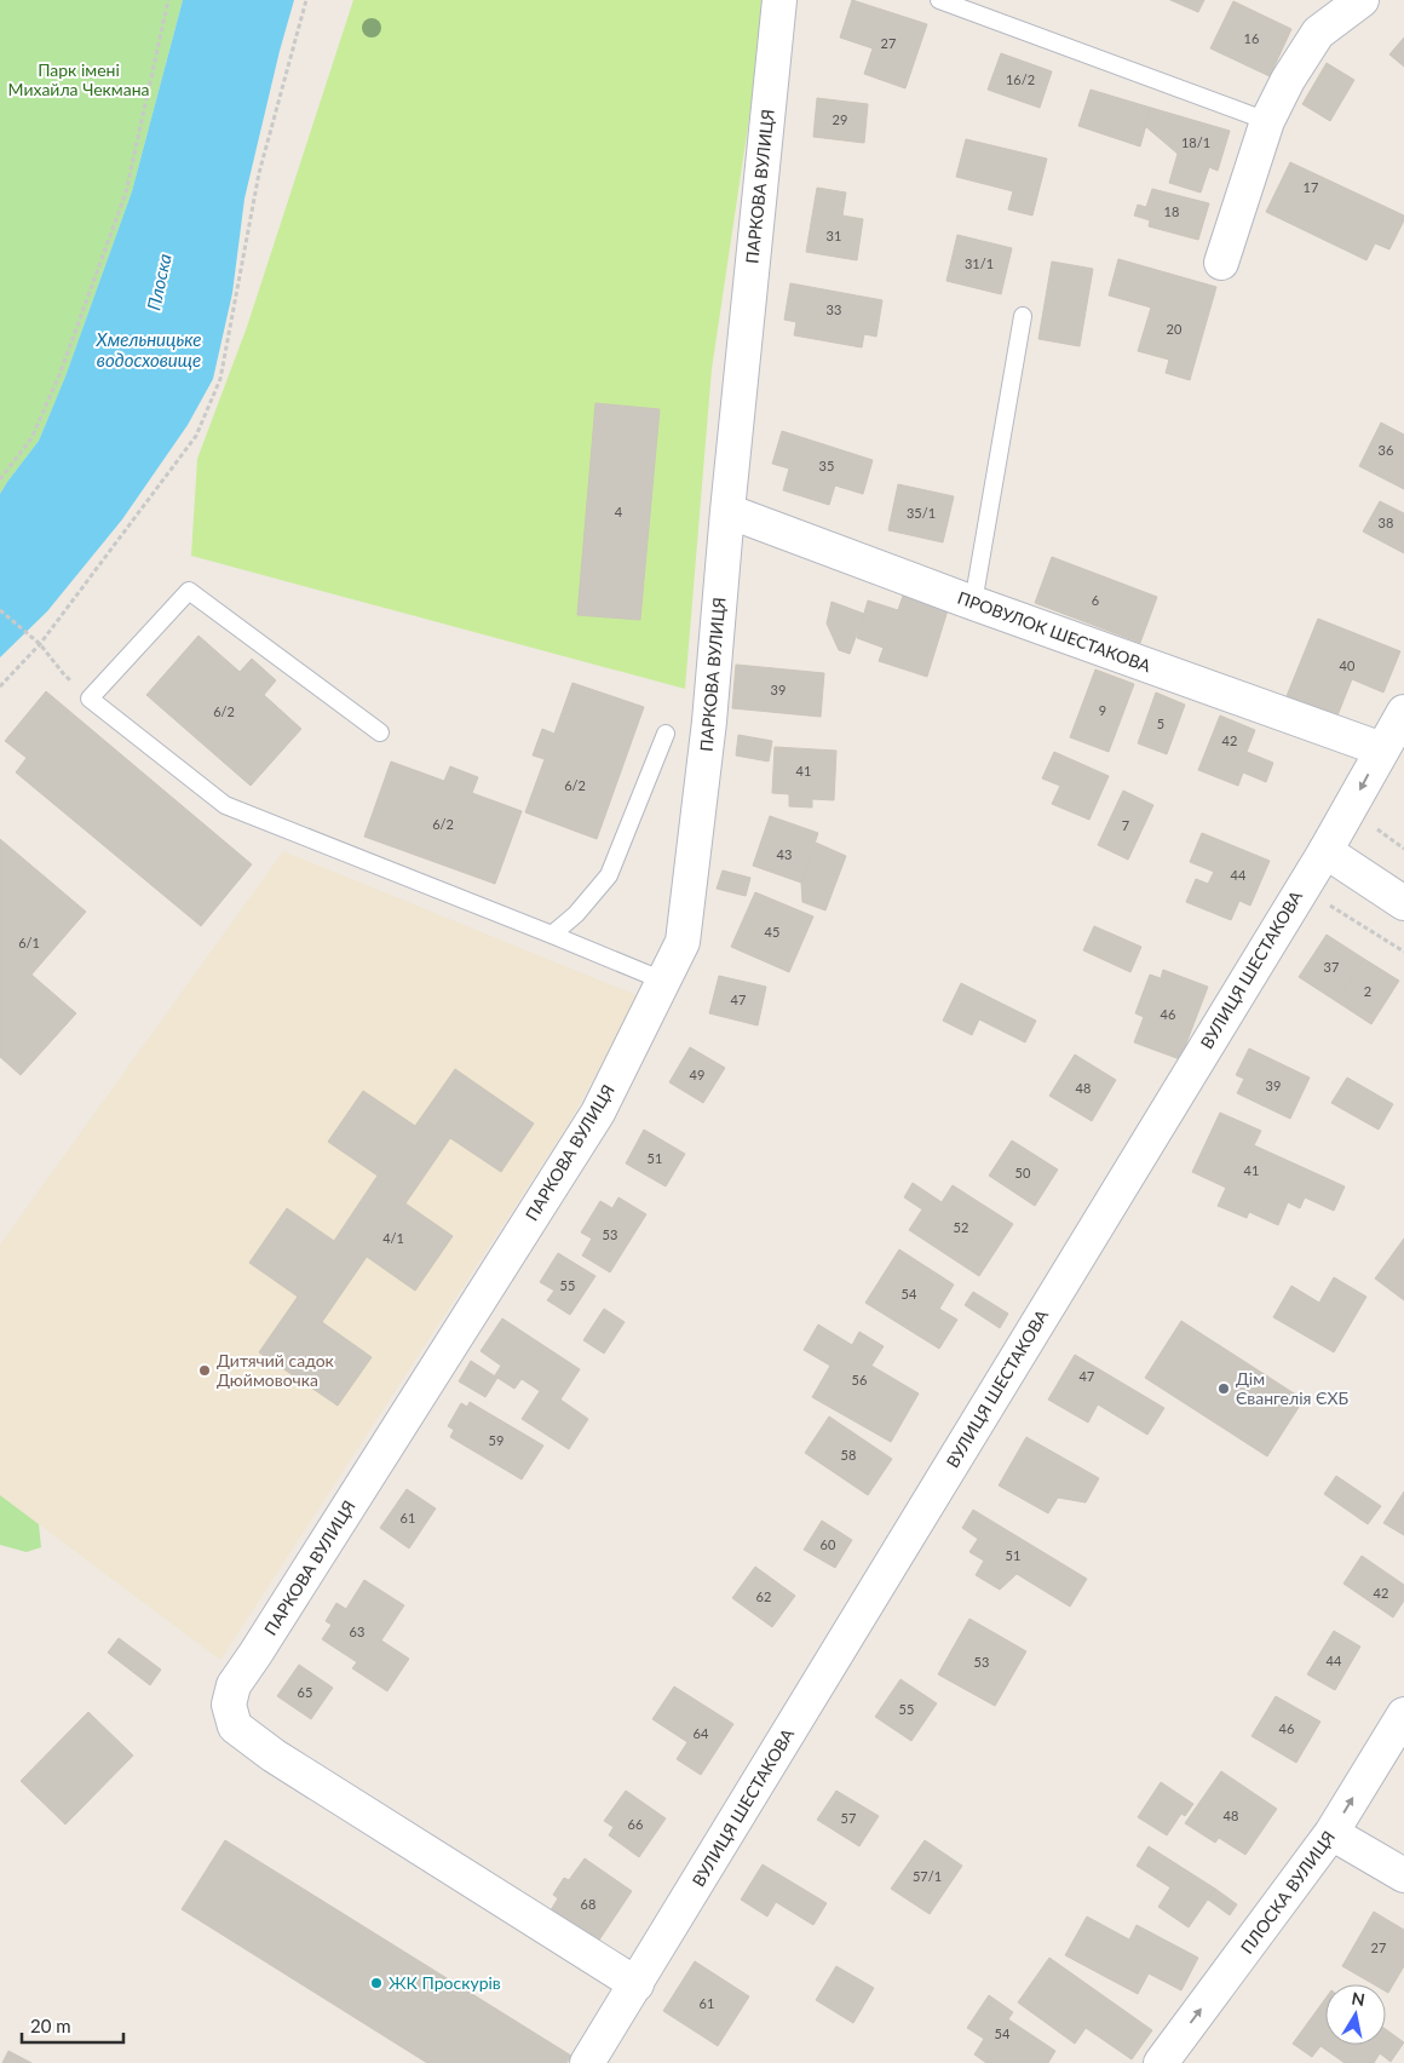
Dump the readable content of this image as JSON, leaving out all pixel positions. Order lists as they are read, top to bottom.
{
  "streets": {
    "street": [
      "ПАРКОВА ВУЛИЦЯ",
      "ПРОВУЛОК ШЕСТАКОВА",
      "ВУЛИЦЯ ШЕСТАКОВА",
      "ПЛОСКА ВУЛИЦЯ"
    ]
  },
  "crossings": [
    ["ПАРКОВА ВУЛИЦЯ", "ПРОВУЛОК ШЕСТАКОВА"],
    ["ПАРКОВА ВУЛИЦЯ", "ВУЛИЦЯ ШЕСТАКОВА"],
    ["ПРОВУЛОК ШЕСТАКОВА", "ВУЛИЦЯ ШЕСТАКОВА"]
  ],
  "one_way": ["ПЛОСКА ВУЛИЦЯ"],
  "water": ["Плоска", "Хмельницьке водосховище"],
  "parks": ["Парк імені Михайла Чекмана"],
  "places": ["Дитячий садок Дюймовочка", "Дім Євангелія ЄХБ", "ЖК Проскурів"],
  "house_numbers": [
    "16",
    "27",
    "16/2",
    "29",
    "18/1",
    "17",
    "18",
    "31",
    "31/1",
    "33",
    "20",
    "36",
    "35",
    "4",
    "35/1",
    "38",
    "6",
    "40",
    "39",
    "9",
    "6/2",
    "5",
    "42",
    "41",
    "6/2",
    "6/2",
    "7",
    "43",
    "44",
    "45",
    "6/1",
    "37",
    "2",
    "47",
    "46",
    "49",
    "39",
    "48",
    "51",
    "41",
    "50",
    "52",
    "53",
    "4/1",
    "55",
    "54",
    "47",
    "56",
    "59",
    "58",
    "61",
    "60",
    "51",
    "42",
    "62",
    "63",
    "44",
    "53",
    "65",
    "55",
    "46",
    "64",
    "48",
    "57",
    "66",
    "57/1",
    "68",
    "27",
    "61",
    "54"
  ],
  "scale_bar": "20 m",
  "north": "top"
}
